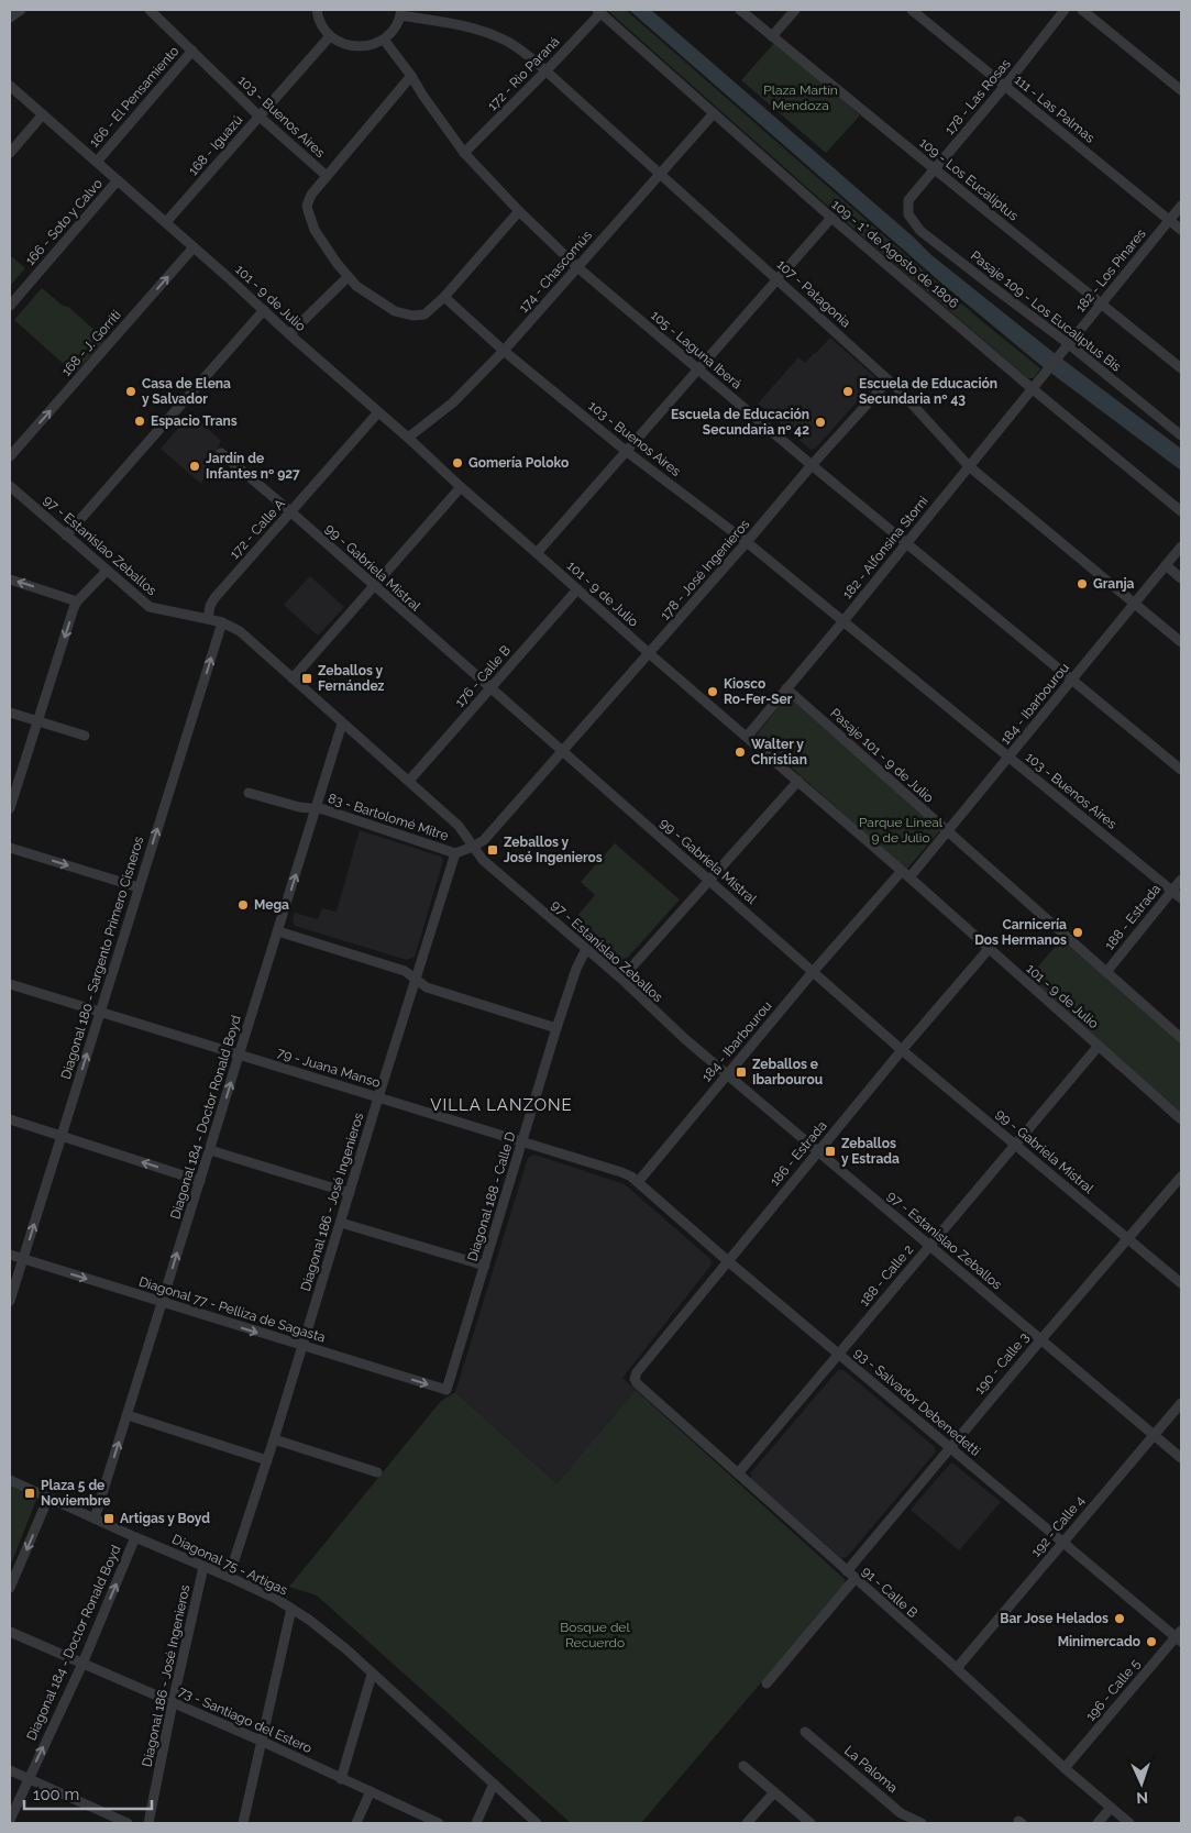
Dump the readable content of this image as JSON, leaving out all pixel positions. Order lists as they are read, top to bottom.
{
  "streets": {
    "street": [
      "172 - Rio Paraná",
      "166 - El Pensamiento",
      "178 - Las Rosas",
      "111 - Las Palmas",
      "103 - Buenos Aires",
      "168 - Iguazú",
      "109 - Los Eucaliptus",
      "166 - Soto y Calvo",
      "109 - 1° de Agosto de 1806",
      "182 - Los Pinares",
      "174 - Chascomús",
      "107 - Patagonia",
      "101 - 9 de Julio",
      "Pasaje 109 - Los Eucaliptus Bis",
      "168 - J. Gorriti",
      "105 - Laguna Iberá",
      "172 - Calle A",
      "97 - Estanislao Zeballos",
      "182 - Alfonsina Storni",
      "99 - Gabriela Mistral",
      "178 - José Ingenieros",
      "176 - Calle B",
      "184 - Ibarbourou",
      "Pasaje 101 - 9 de Julio",
      "83 - Bartolomé Mitre",
      "188 - Estrada",
      "Diagonal 180 - Sargento Primero Cisneros",
      "79 - Juana Manso",
      "Diagonal 184 - Doctor Ronald Boyd",
      "186 - Estrada",
      "Diagonal 188 - Calle D",
      "Diagonal 186 - José Ingenieros",
      "188 - Calle 2",
      "Diagonal 77 - Pelliza de Sagasta",
      "190 - Calle 3",
      "93 - Salvador Debenedetti",
      "192 - Calle 4",
      "Diagonal 75 - Artigas",
      "91 - Calle B",
      "196 - Calle 5",
      "73 - Santiago del Estero",
      "La Paloma"
    ]
  },
  "crossings": [
    ["172 - Rio Paraná", "109 - 1° de Agosto de 1806"],
    ["172 - Rio Paraná", "107 - Patagonia"],
    ["172 - Rio Paraná", "105 - Laguna Iberá"],
    ["166 - El Pensamiento", "103 - Buenos Aires"],
    ["166 - El Pensamiento", "101 - 9 de Julio"],
    ["178 - Las Rosas", "111 - Las Palmas"],
    ["178 - Las Rosas", "109 - Los Eucaliptus"],
    ["178 - Las Rosas", "Pasaje 109 - Los Eucaliptus Bis"],
    ["111 - Las Palmas", "182 - Los Pinares"],
    ["103 - Buenos Aires", "168 - Iguazú"],
    ["103 - Buenos Aires", "174 - Chascomús"],
    ["103 - Buenos Aires", "182 - Alfonsina Storni"],
    ["103 - Buenos Aires", "178 - José Ingenieros"],
    ["103 - Buenos Aires", "184 - Ibarbourou"],
    ["103 - Buenos Aires", "188 - Estrada"],
    ["168 - Iguazú", "101 - 9 de Julio"],
    ["109 - Los Eucaliptus", "182 - Los Pinares"],
    ["166 - Soto y Calvo", "101 - 9 de Julio"],
    ["109 - 1° de Agosto de 1806", "174 - Chascomús"],
    ["109 - 1° de Agosto de 1806", "182 - Alfonsina Storni"],
    ["182 - Los Pinares", "Pasaje 109 - Los Eucaliptus Bis"],
    ["182 - Los Pinares", "182 - Alfonsina Storni"],
    ["174 - Chascomús", "107 - Patagonia"],
    ["174 - Chascomús", "101 - 9 de Julio"],
    ["174 - Chascomús", "105 - Laguna Iberá"],
    ["107 - Patagonia", "182 - Alfonsina Storni"],
    ["107 - Patagonia", "178 - José Ingenieros"],
    ["107 - Patagonia", "184 - Ibarbourou"],
    ["101 - 9 de Julio", "168 - J. Gorriti"],
    ["101 - 9 de Julio", "172 - Calle A"],
    ["101 - 9 de Julio", "182 - Alfonsina Storni"],
    ["101 - 9 de Julio", "178 - José Ingenieros"],
    ["101 - 9 de Julio", "176 - Calle B"],
    ["101 - 9 de Julio", "184 - Ibarbourou"],
    ["101 - 9 de Julio", "186 - Estrada"],
    ["101 - 9 de Julio", "188 - Calle 2"],
    ["105 - Laguna Iberá", "182 - Alfonsina Storni"],
    ["105 - Laguna Iberá", "178 - José Ingenieros"],
    ["105 - Laguna Iberá", "184 - Ibarbourou"],
    ["172 - Calle A", "97 - Estanislao Zeballos"],
    ["172 - Calle A", "99 - Gabriela Mistral"],
    ["97 - Estanislao Zeballos", "178 - José Ingenieros"],
    ["97 - Estanislao Zeballos", "176 - Calle B"],
    ["97 - Estanislao Zeballos", "184 - Ibarbourou"],
    ["97 - Estanislao Zeballos", "Diagonal 180 - Sargento Primero Cisneros"],
    ["97 - Estanislao Zeballos", "Diagonal 184 - Doctor Ronald Boyd"],
    ["97 - Estanislao Zeballos", "186 - Estrada"],
    ["97 - Estanislao Zeballos", "Diagonal 188 - Calle D"],
    ["97 - Estanislao Zeballos", "188 - Calle 2"],
    ["97 - Estanislao Zeballos", "190 - Calle 3"],
    ["97 - Estanislao Zeballos", "192 - Calle 4"],
    ["182 - Alfonsina Storni", "Pasaje 101 - 9 de Julio"],
    ["99 - Gabriela Mistral", "178 - José Ingenieros"],
    ["99 - Gabriela Mistral", "176 - Calle B"],
    ["99 - Gabriela Mistral", "184 - Ibarbourou"],
    ["99 - Gabriela Mistral", "186 - Estrada"],
    ["99 - Gabriela Mistral", "188 - Calle 2"],
    ["99 - Gabriela Mistral", "190 - Calle 3"],
    ["184 - Ibarbourou", "Pasaje 101 - 9 de Julio"],
    ["184 - Ibarbourou", "79 - Juana Manso"],
    ["184 - Ibarbourou", "93 - Salvador Debenedetti"],
    ["Pasaje 101 - 9 de Julio", "188 - Estrada"],
    ["83 - Bartolomé Mitre", "Diagonal 184 - Doctor Ronald Boyd"],
    ["83 - Bartolomé Mitre", "Diagonal 186 - José Ingenieros"],
    ["Diagonal 180 - Sargento Primero Cisneros", "79 - Juana Manso"],
    ["Diagonal 180 - Sargento Primero Cisneros", "Diagonal 77 - Pelliza de Sagasta"],
    ["79 - Juana Manso", "Diagonal 184 - Doctor Ronald Boyd"],
    ["79 - Juana Manso", "Diagonal 188 - Calle D"],
    ["79 - Juana Manso", "Diagonal 186 - José Ingenieros"],
    ["79 - Juana Manso", "93 - Salvador Debenedetti"],
    ["Diagonal 184 - Doctor Ronald Boyd", "Diagonal 77 - Pelliza de Sagasta"],
    ["Diagonal 184 - Doctor Ronald Boyd", "Diagonal 75 - Artigas"],
    ["Diagonal 184 - Doctor Ronald Boyd", "73 - Santiago del Estero"],
    ["186 - Estrada", "93 - Salvador Debenedetti"],
    ["186 - Estrada", "91 - Calle B"],
    ["Diagonal 188 - Calle D", "Diagonal 77 - Pelliza de Sagasta"],
    ["Diagonal 186 - José Ingenieros", "Diagonal 77 - Pelliza de Sagasta"],
    ["Diagonal 186 - José Ingenieros", "Diagonal 75 - Artigas"],
    ["Diagonal 186 - José Ingenieros", "73 - Santiago del Estero"],
    ["188 - Calle 2", "93 - Salvador Debenedetti"],
    ["188 - Calle 2", "91 - Calle B"],
    ["190 - Calle 3", "93 - Salvador Debenedetti"],
    ["190 - Calle 3", "91 - Calle B"],
    ["93 - Salvador Debenedetti", "192 - Calle 4"],
    ["93 - Salvador Debenedetti", "196 - Calle 5"],
    ["192 - Calle 4", "91 - Calle B"],
    ["91 - Calle B", "196 - Calle 5"]
  ],
  "one_way": [
    "168 - J. Gorriti",
    "Diagonal 180 - Sargento Primero Cisneros",
    "Diagonal 184 - Doctor Ronald Boyd",
    "Diagonal 77 - Pelliza de Sagasta"
  ],
  "districts": ["VILLA LANZONE"],
  "parks": ["Plaza Martín Mendoza", "Parque Lineal 9 de Julio", "Bosque del Recuerdo"],
  "places": {
    "other": [
      "Casa de Elena y Salvador",
      "Escuela de Educación Secundaria nº 43",
      "Espacio Trans",
      "Escuela de Educación Secundaria nº 42",
      "Gomería Poloko",
      "Jardín de Infantes nº 927",
      "Granja",
      "Kiosco Ro-Fer-Ser",
      "Walter y Christian",
      "Mega",
      "Carnicería Dos Hermanos",
      "Bar Jose Helados",
      "Minimercado"
    ],
    "transit": [
      "Zeballos y Fernández",
      "Zeballos y José Ingenieros",
      "Zeballos e Ibarbourou",
      "Zeballos y Estrada",
      "Plaza 5 de Noviembre",
      "Artigas y Boyd"
    ]
  },
  "scale_bar": "100 m",
  "north": "bottom"
}
